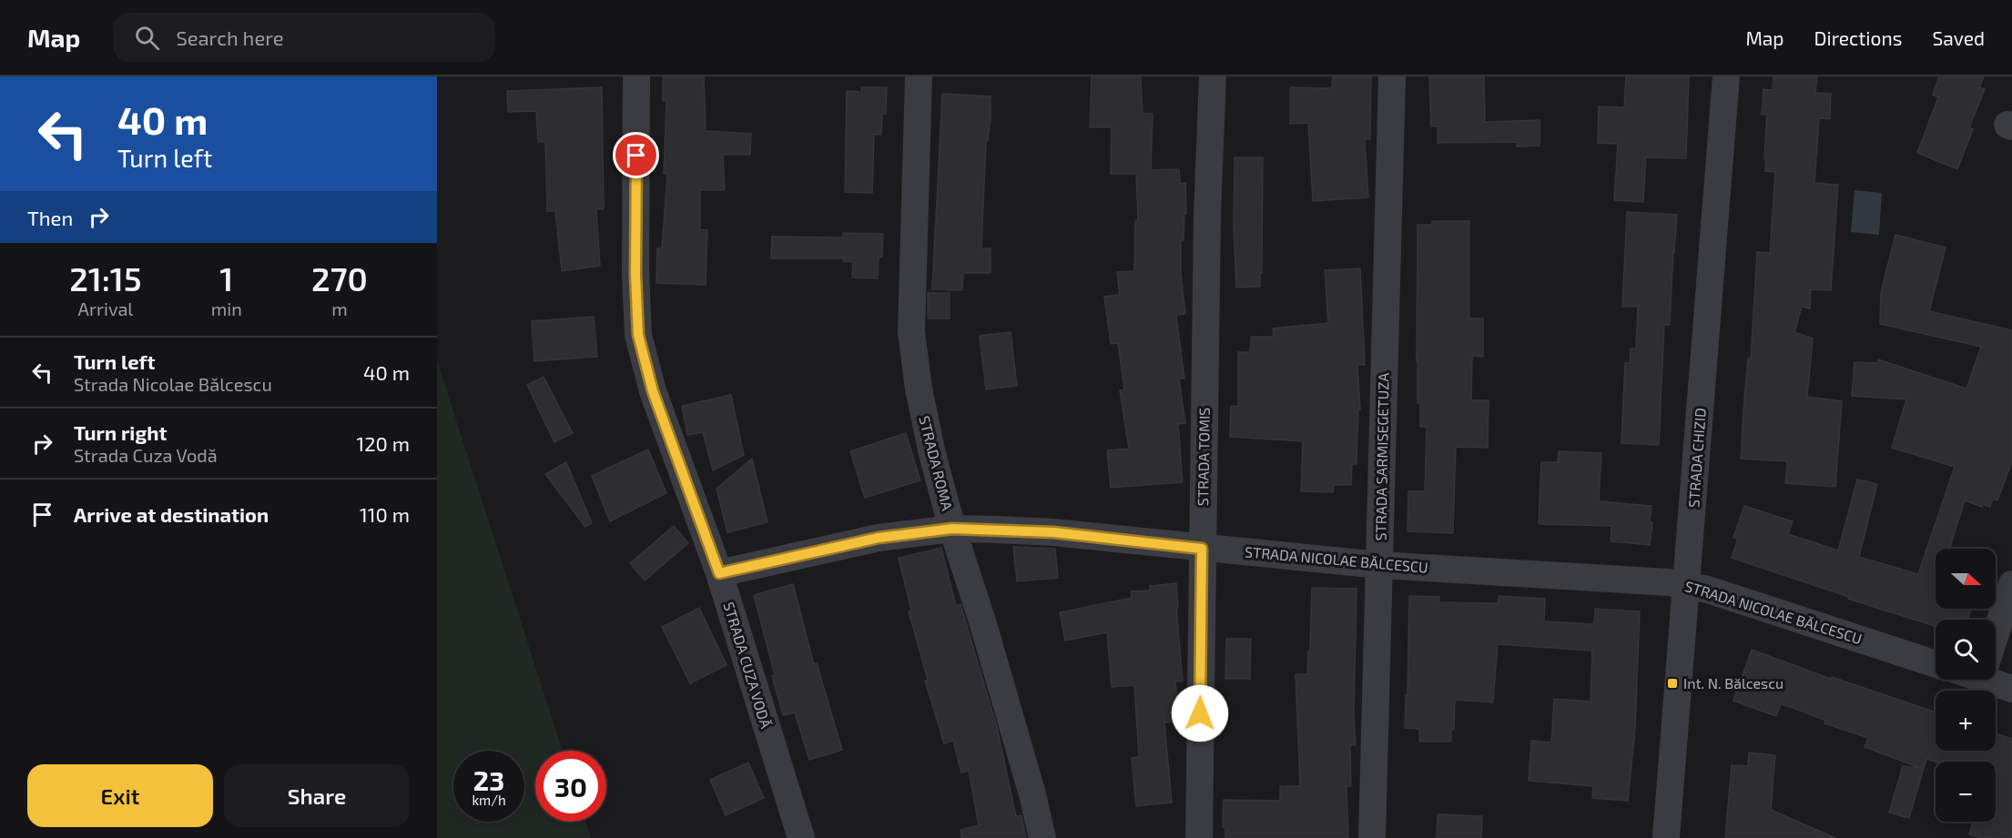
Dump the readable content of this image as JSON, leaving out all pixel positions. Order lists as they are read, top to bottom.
{
  "streets": {
    "street": [
      "STRADA TOMIS",
      "STRADA SARMISEGETUZA",
      "STRADA CHIZID",
      "STRADA ROMA",
      "STRADA NICOLAE BĂLCESCU",
      "STRADA CUZA VODĂ"
    ]
  },
  "crossings": [
    ["STRADA TOMIS", "STRADA NICOLAE BĂLCESCU"],
    ["STRADA SARMISEGETUZA", "STRADA NICOLAE BĂLCESCU"],
    ["STRADA CHIZID", "STRADA NICOLAE BĂLCESCU"],
    ["STRADA ROMA", "STRADA NICOLAE BĂLCESCU"],
    ["STRADA NICOLAE BĂLCESCU", "STRADA CUZA VODĂ"]
  ],
  "places": {
    "transit": ["Int. N. Bălcescu"]
  },
  "north": "right",
  "page": {
    "header": "Map",
    "search": "Search here",
    "nav": ["Map", "Directions", "Saved"],
    "turn": ["40 m", "Turn left"],
    "then": "Then",
    "eta": [
      "21:15",
      "Arrival",
      "1",
      "min",
      "270",
      "m"
    ],
    "list": [
      {
        "name": "Turn left",
        "note": "Strada Nicolae Bălcescu",
        "value": "40 m"
      },
      {
        "name": "Turn right",
        "note": "Strada Cuza Vodă",
        "value": "120 m"
      },
      {
        "name": "Arrive at destination",
        "value": "110 m"
      }
    ],
    "map_buttons": ["+", "−"],
    "speed": "23 km/h",
    "limit": "30",
    "buttons": ["Exit", "Share"]
  }
}
